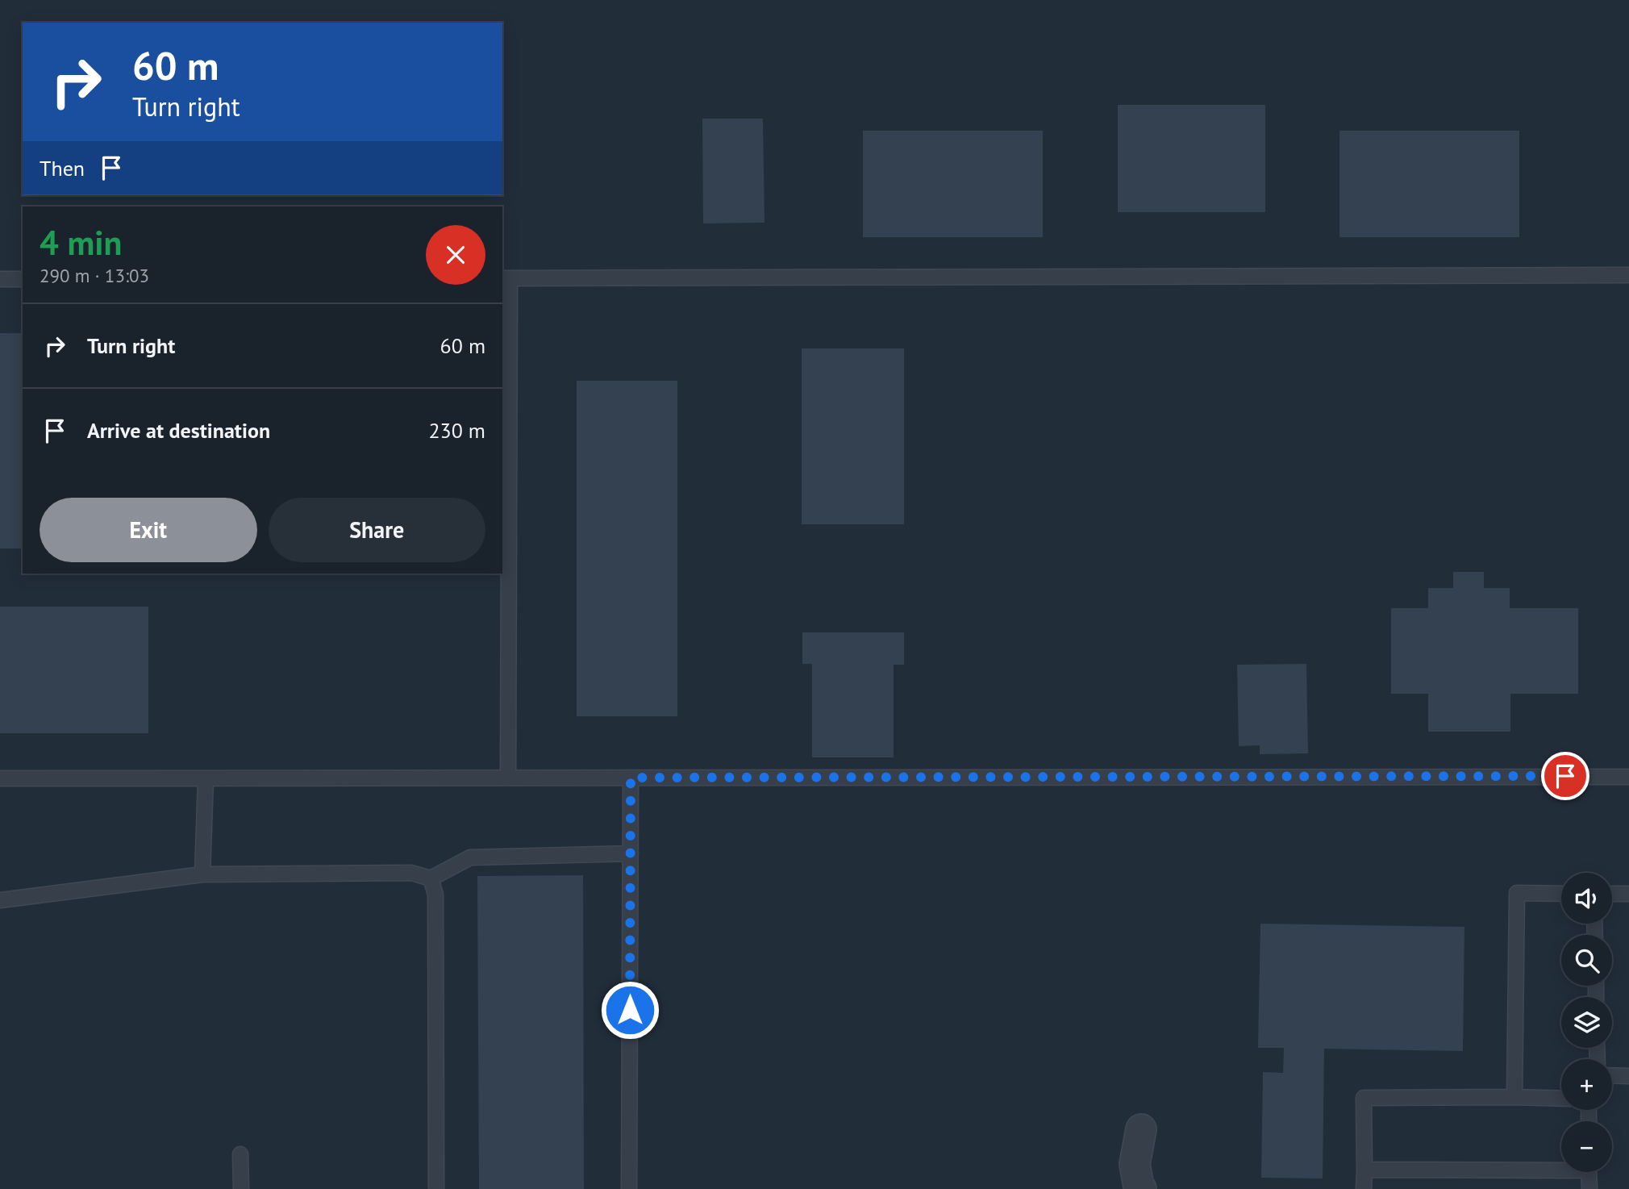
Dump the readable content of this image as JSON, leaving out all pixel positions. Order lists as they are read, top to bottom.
{
  "page": {
    "turn": ["60 m", "Turn right"],
    "then": "Then",
    "heading": ["4 min", "290 m · 13:03"],
    "list": [
      {
        "name": "Turn right",
        "value": "60 m"
      },
      {
        "name": "Arrive at destination",
        "value": "230 m"
      }
    ],
    "buttons": ["Exit", "Share"],
    "map_buttons": ["+", "−"]
  }
}
